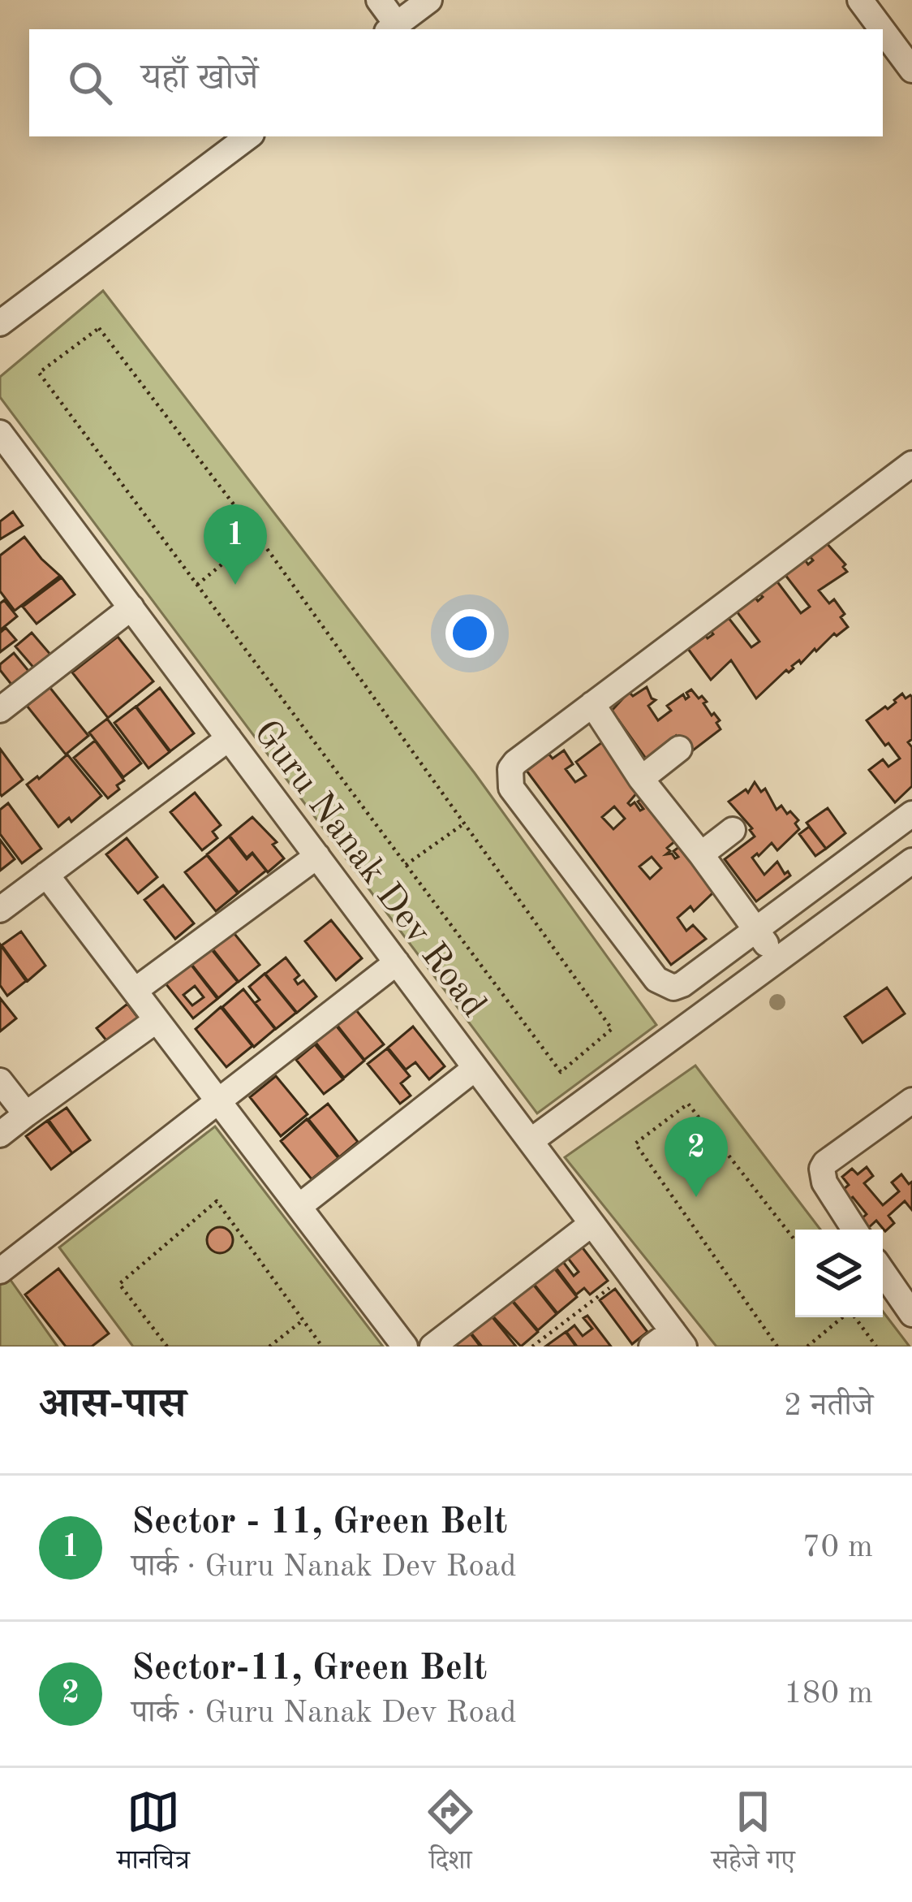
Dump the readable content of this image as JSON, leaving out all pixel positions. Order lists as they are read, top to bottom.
{
  "streets": {
    "street": ["Guru Nanak Dev Road"]
  },
  "page": {
    "search": "यहाँ खोजें",
    "pins": ["1", "2"],
    "heading": ["आस-पास", "2 नतीजे"],
    "list": [
      {
        "mark": "1",
        "name": "Sector - 11, Green Belt",
        "note": "पार्क · Guru Nanak Dev Road",
        "value": "70 m"
      },
      {
        "mark": "2",
        "name": "Sector-11, Green Belt",
        "note": "पार्क · Guru Nanak Dev Road",
        "value": "180 m"
      }
    ],
    "nav": ["मानचित्र", "दिशा", "सहेजे गए"]
  }
}
